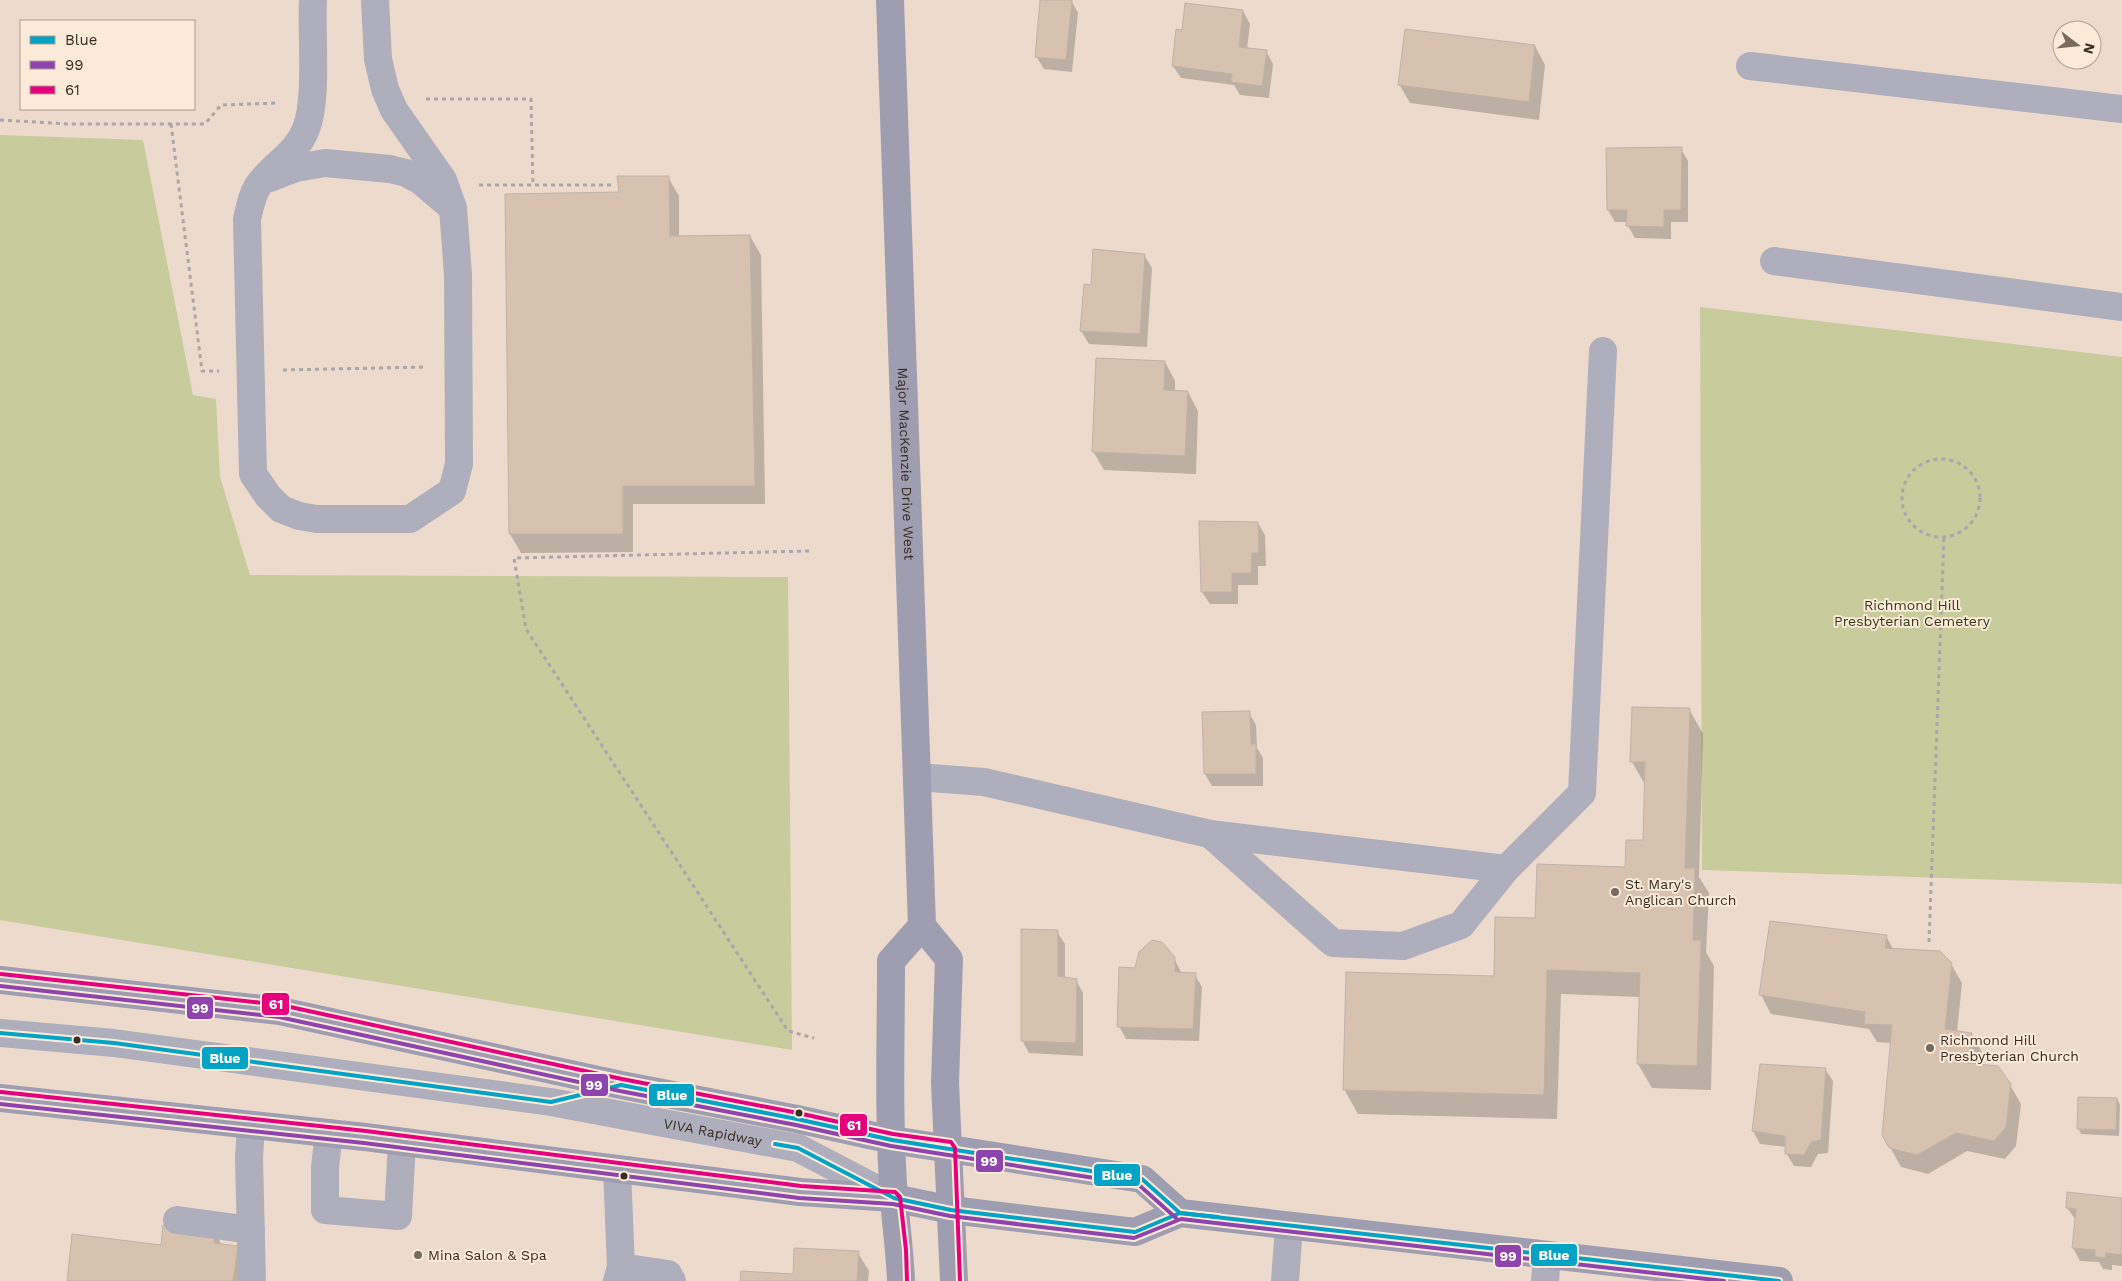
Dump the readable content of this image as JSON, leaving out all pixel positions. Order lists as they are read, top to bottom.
{
  "streets": {
    "main road": ["Major MacKenzie Drive West"],
    "street": ["VIVA Rapidway"]
  },
  "parks": ["Richmond Hill Presbyterian Cemetery"],
  "places": ["St. Mary's Anglican Church", "Richmond Hill Presbyterian Church", "Mina Salon & Spa"],
  "lines": ["transit line 61", "transit line 99", "transit line Blue"],
  "legend": ["Blue", "99", "61"],
  "north": "right"
}
